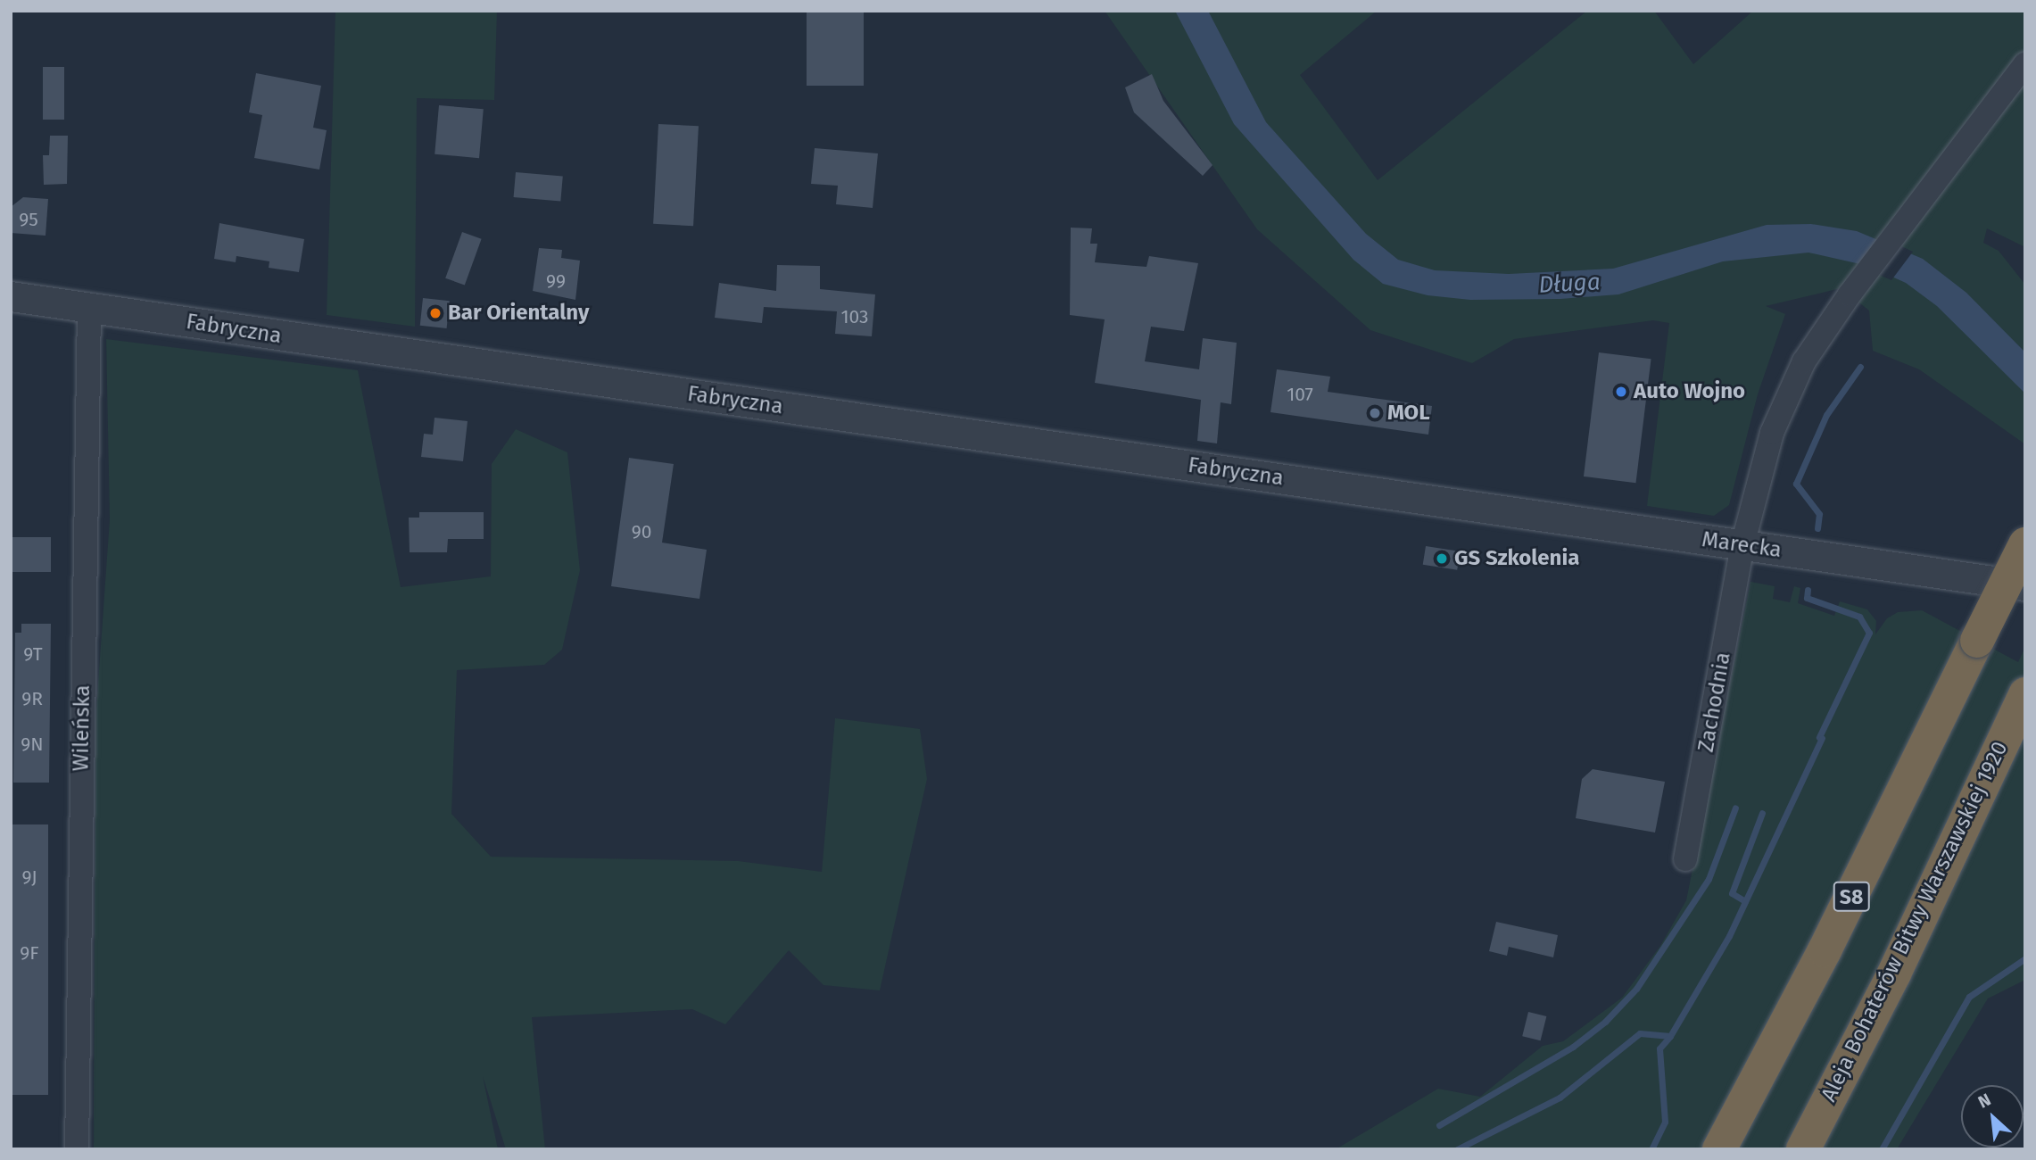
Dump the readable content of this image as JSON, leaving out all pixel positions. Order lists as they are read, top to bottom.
{
  "streets": {
    "highway": ["S8", "Aleja Bohaterów Bitwy Warszawskiej 1920"],
    "street": [
      "Fabryczna",
      "Marecka",
      "Zachodnia",
      "Wileńska"
    ]
  },
  "crossings": [
    ["Fabryczna", "Marecka"],
    ["Fabryczna", "Wileńska"],
    ["Marecka", "Zachodnia"]
  ],
  "water": ["Długa"],
  "places": [
    "Bar Orientalny",
    "Auto Wojno",
    "MOL",
    "GS Szkolenia"
  ],
  "house_numbers": [
    "95",
    "99",
    "103",
    "107",
    "90",
    "9T",
    "9R",
    "9N",
    "9J",
    "9F"
  ],
  "north": "top left"
}
